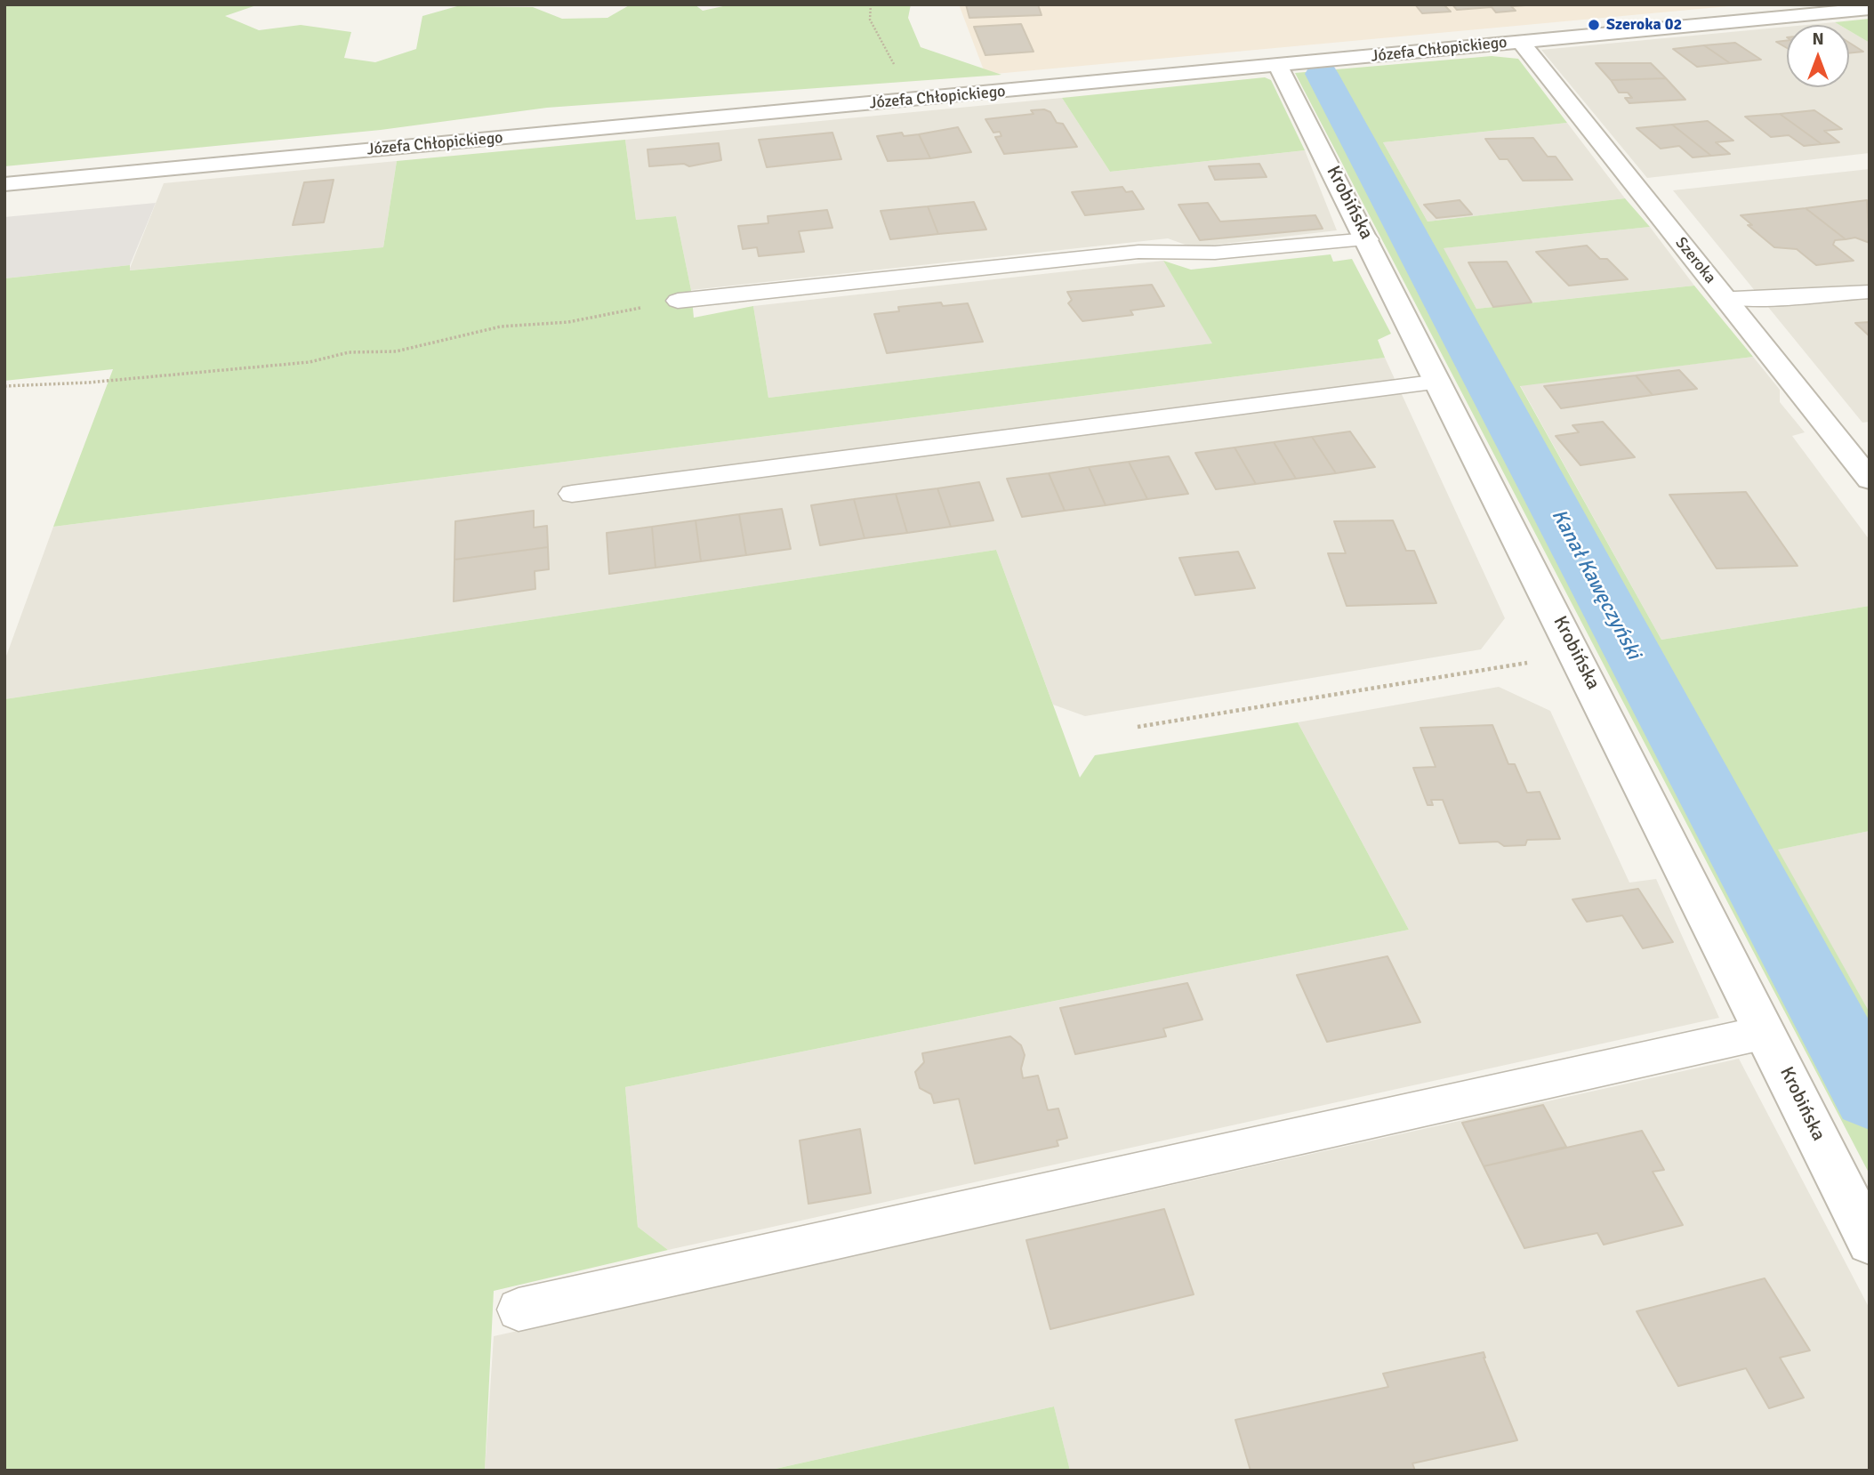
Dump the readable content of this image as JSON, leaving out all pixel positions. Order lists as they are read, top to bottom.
{
  "streets": {
    "street": ["Józefa Chłopickiego", "Krobińska", "Szeroka"]
  },
  "crossings": [
    ["Józefa Chłopickiego", "Krobińska"],
    ["Józefa Chłopickiego", "Szeroka"]
  ],
  "water": ["Kanał Kawęczyński"],
  "places": ["Szeroka 02"],
  "north": "top"
}
